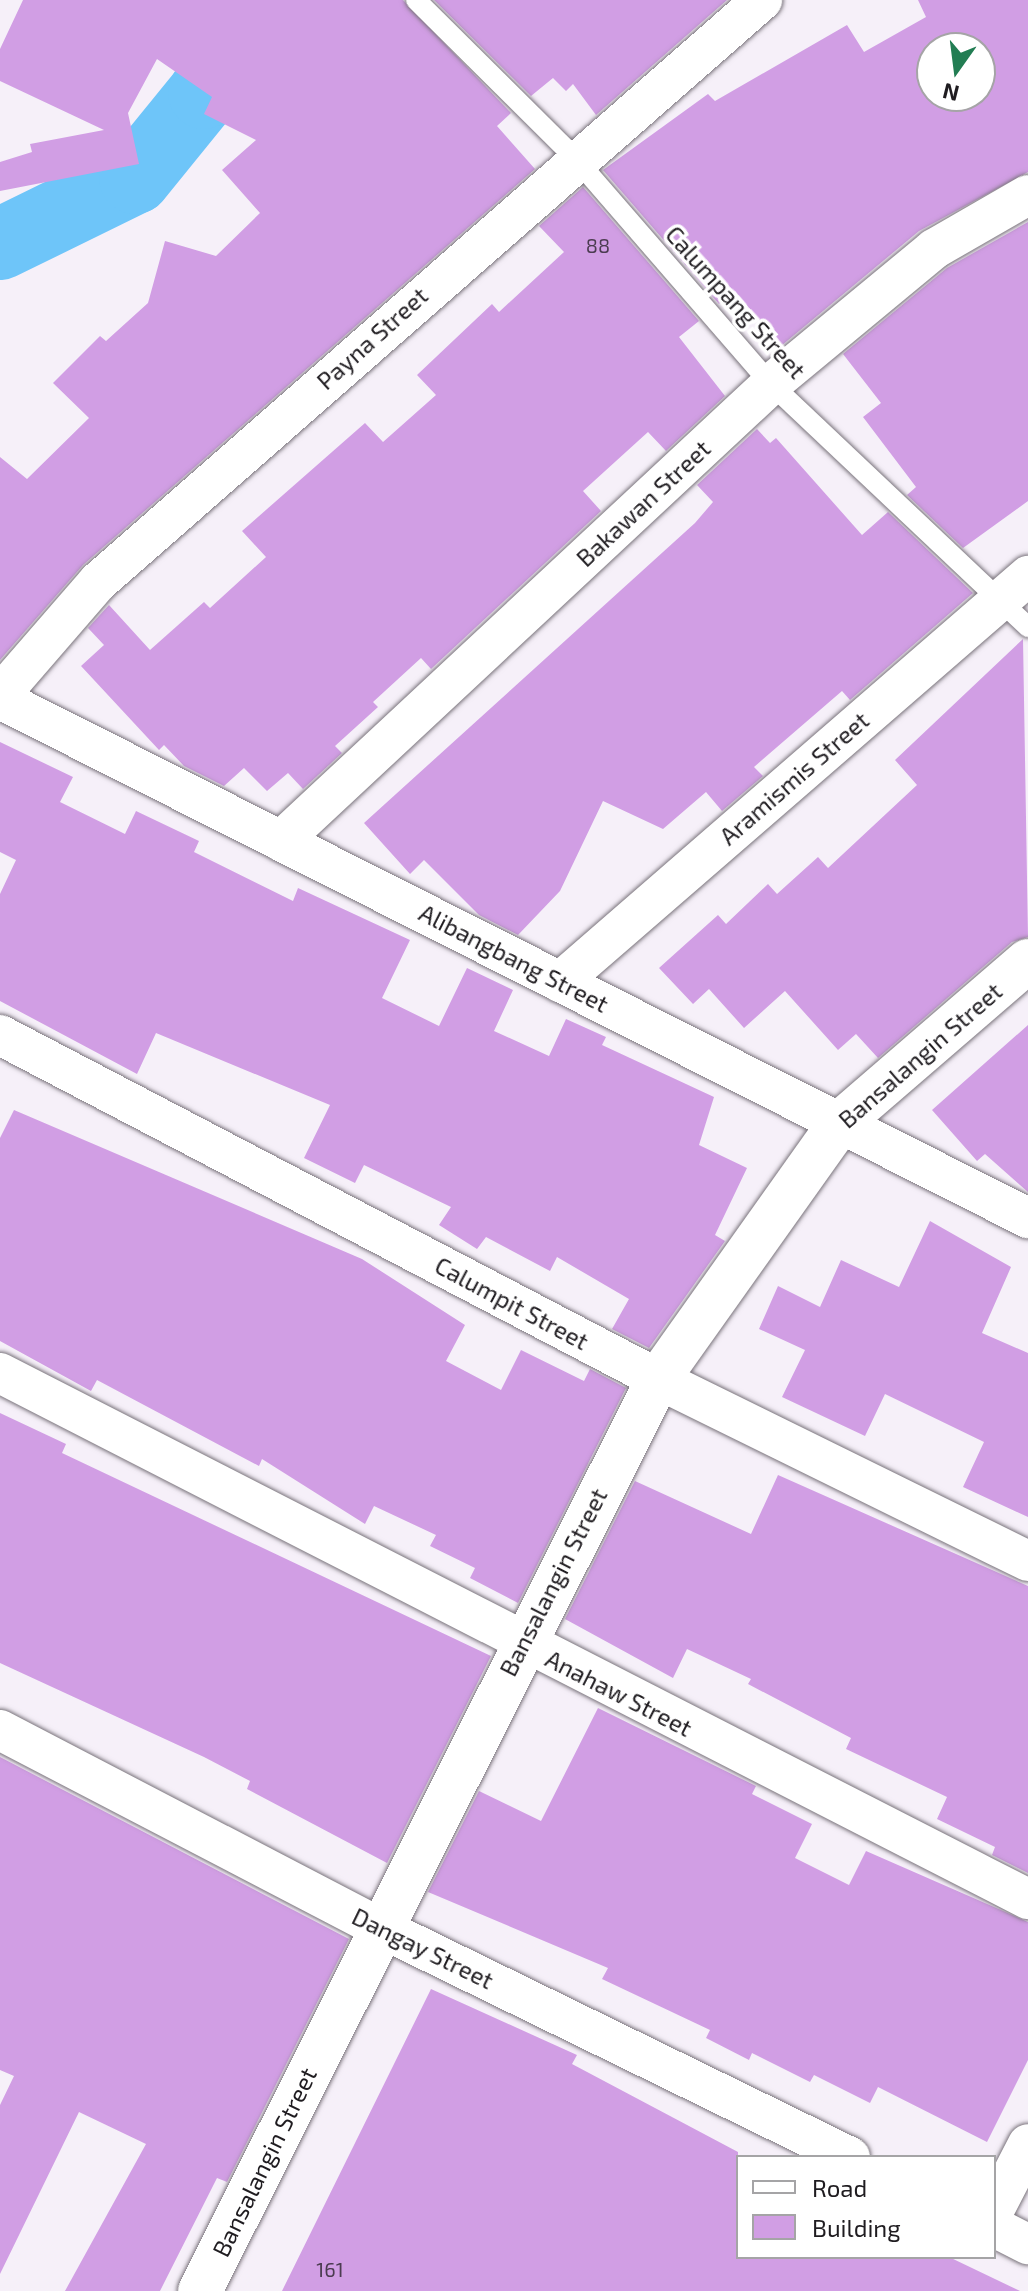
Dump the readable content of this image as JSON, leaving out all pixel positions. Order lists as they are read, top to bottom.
{
  "streets": {
    "street": [
      "Payna Street",
      "Bakawan Street",
      "Aramismis Street",
      "Alibangbang Street",
      "Bansalangin Street",
      "Calumpit Street",
      "Anahaw Street",
      "Dangay Street"
    ],
    "lane": ["Calumpang Street"]
  },
  "crossings": [
    ["Calumpang Street", "Payna Street"],
    ["Calumpang Street", "Bakawan Street"],
    ["Calumpang Street", "Aramismis Street"],
    ["Payna Street", "Alibangbang Street"],
    ["Bakawan Street", "Alibangbang Street"],
    ["Aramismis Street", "Alibangbang Street"],
    ["Alibangbang Street", "Bansalangin Street"],
    ["Bansalangin Street", "Calumpit Street"],
    ["Bansalangin Street", "Anahaw Street"],
    ["Bansalangin Street", "Dangay Street"]
  ],
  "house_numbers": ["88", "161"],
  "legend": ["Road", "Building"],
  "north": "bottom"
}
